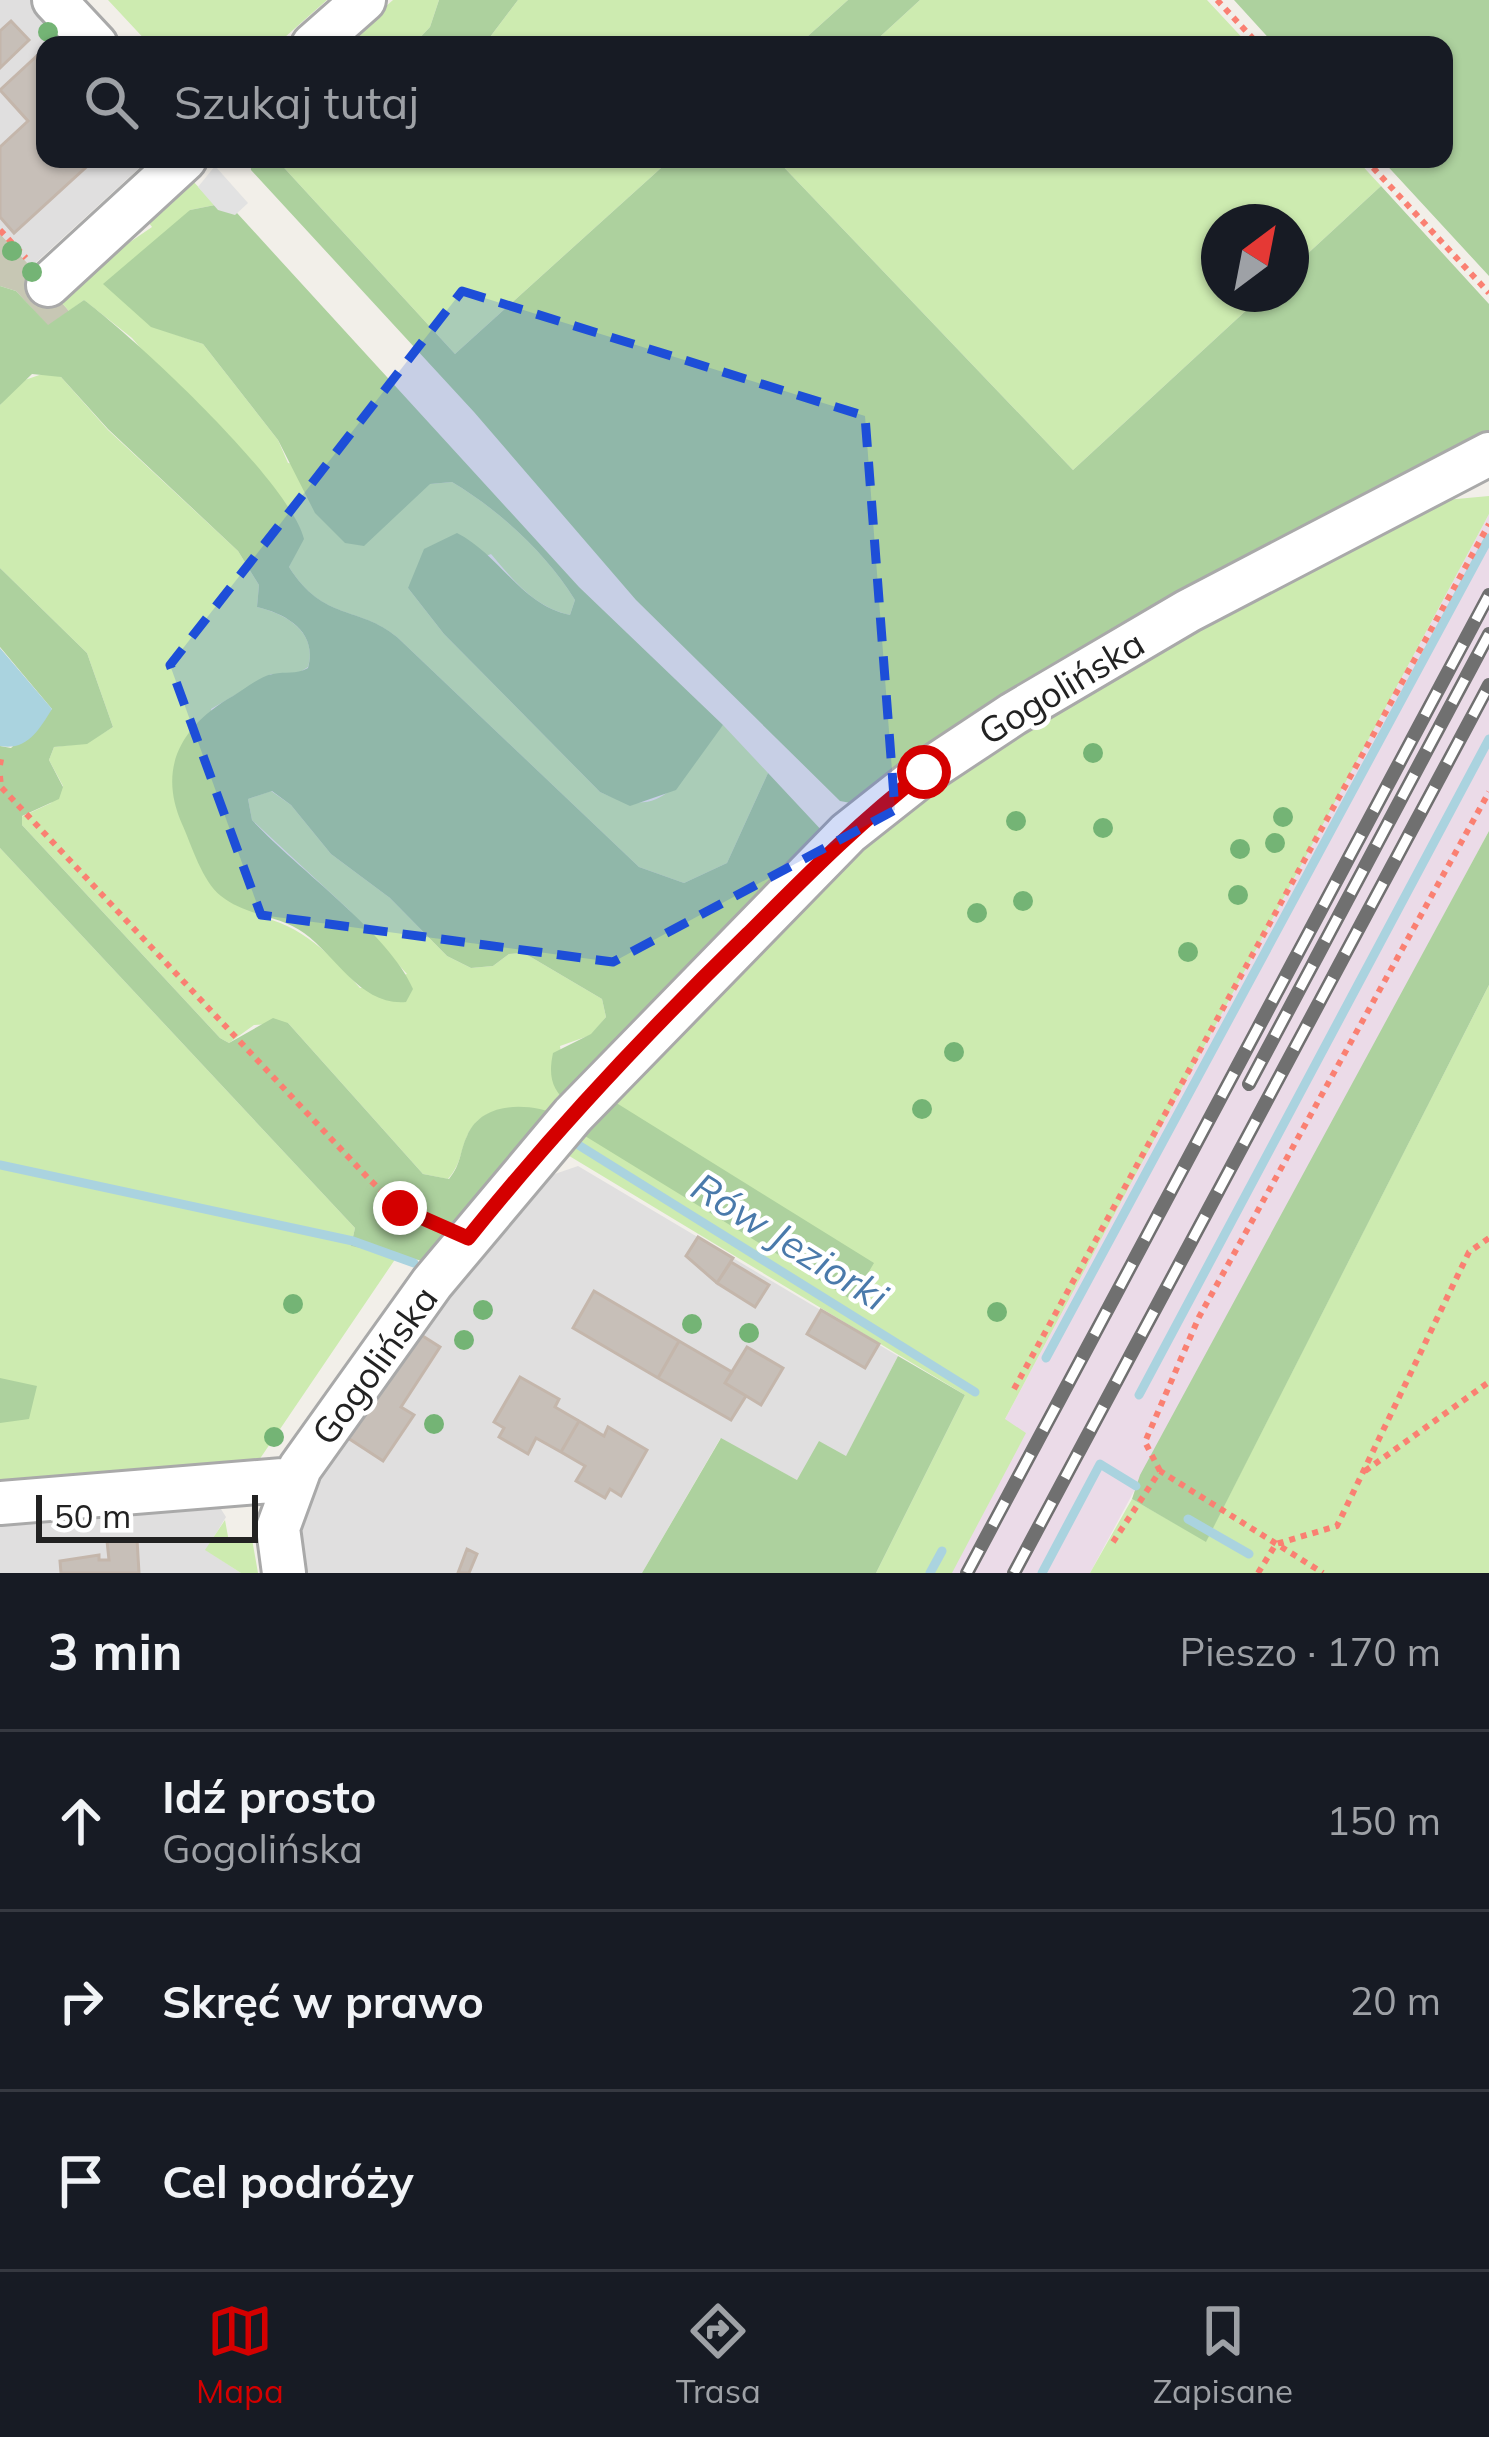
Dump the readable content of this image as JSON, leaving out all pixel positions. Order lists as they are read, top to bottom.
{
  "streets": {
    "street": ["Gogolińska"]
  },
  "water": ["Rów Jeziorki"],
  "scale_bar": "50 m",
  "north": "top right",
  "page": {
    "search": "Szukaj tutaj",
    "scale": "50 m",
    "heading": ["3 min", "Pieszo · 170 m"],
    "list": [
      ["Idź prosto", "Gogolińska", "150 m"],
      ["Skręć w prawo", "20 m"],
      "Cel podróży"
    ],
    "nav": ["Mapa", "Trasa", "Zapisane"]
  }
}
